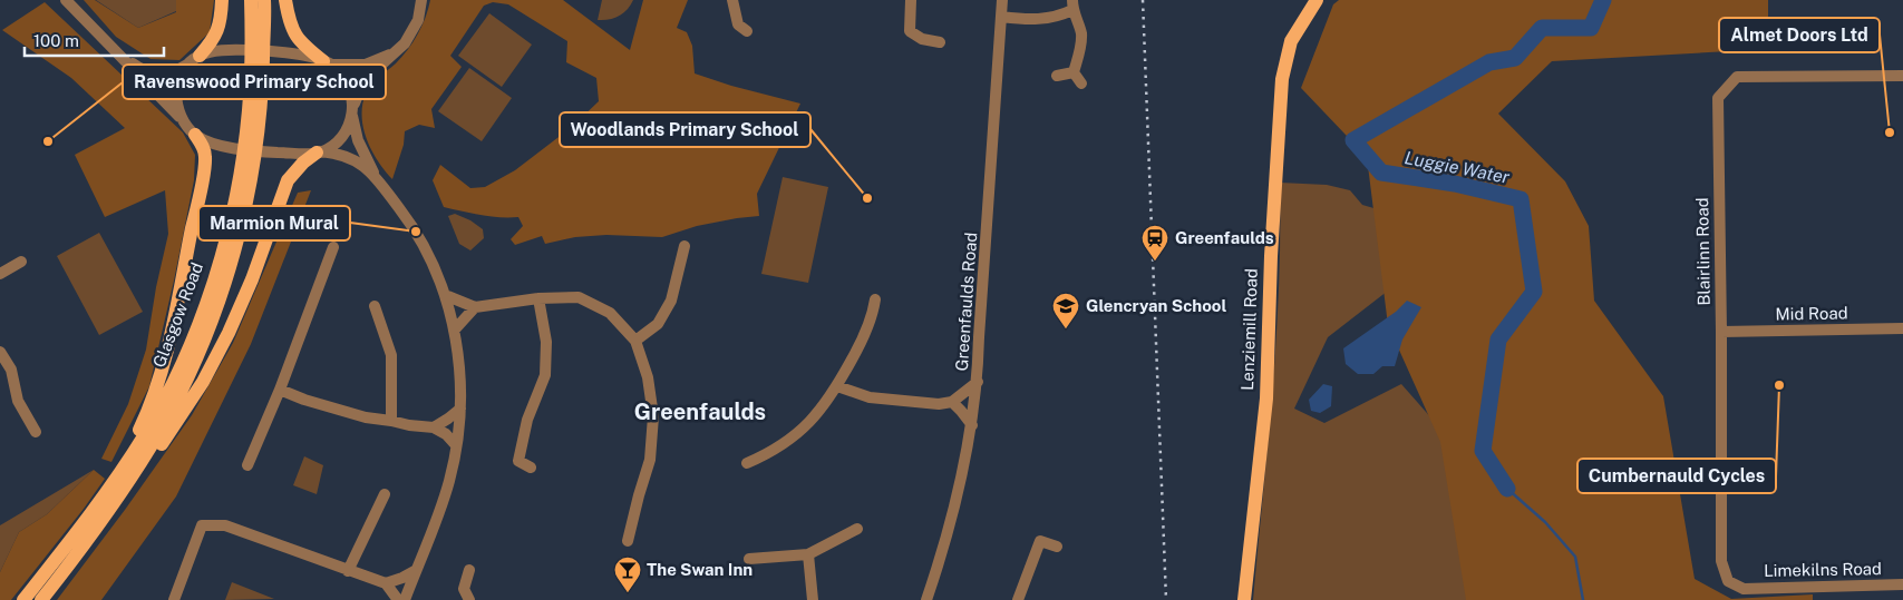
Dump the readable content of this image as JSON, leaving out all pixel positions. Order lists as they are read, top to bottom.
{
  "streets": {
    "main road": ["Glasgow Road", "Lenziemill Road"],
    "street": [
      "Blairlinn Road",
      "Greenfaulds Road",
      "Mid Road",
      "Limekilns Road"
    ]
  },
  "crossings": [
    ["Blairlinn Road", "Mid Road"],
    ["Blairlinn Road", "Limekilns Road"]
  ],
  "districts": ["Greenfaulds"],
  "water": ["Luggie Water"],
  "places": {
    "other": [
      "Almet Doors Ltd",
      "Ravenswood Primary School",
      "Woodlands Primary School",
      "Marmion Mural",
      "Cumbernauld Cycles"
    ],
    "station": ["Greenfaulds"],
    "school or university": ["Glencryan School"],
    "bar": ["The Swan Inn"]
  },
  "scale_bar": "100 m"
}
